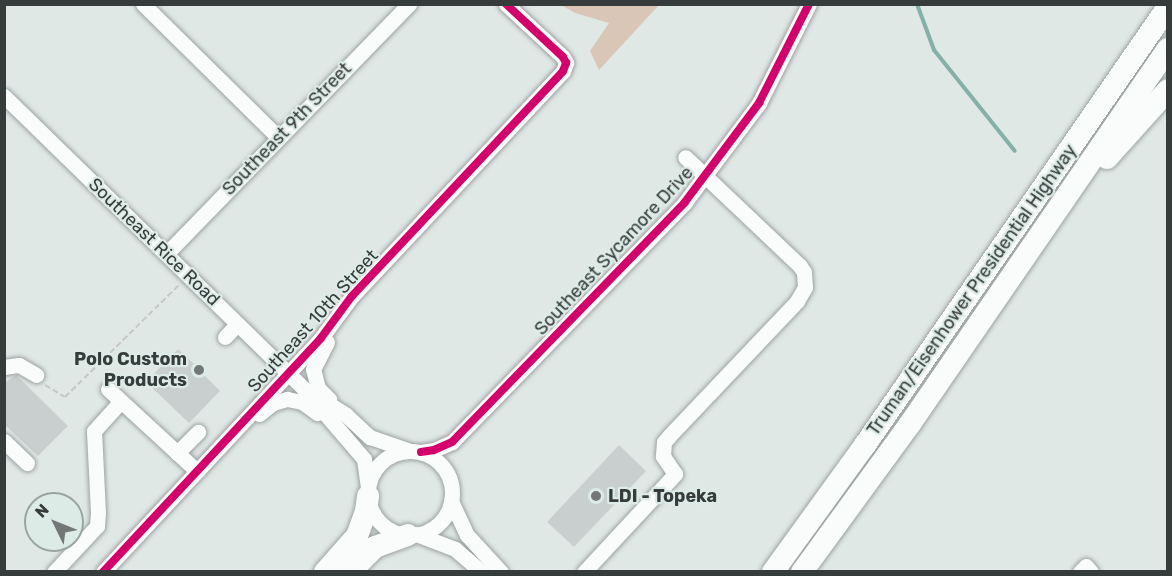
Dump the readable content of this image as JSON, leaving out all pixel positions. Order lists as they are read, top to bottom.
{
  "streets": {
    "highway": ["Truman/Eisenhower Presidential Highway"],
    "street": [
      "Southeast 9th Street",
      "Southeast Rice Road",
      "Southeast Sycamore Drive",
      "Southeast 10th Street"
    ]
  },
  "crossings": [
    ["Southeast 9th Street", "Southeast Rice Road"],
    ["Southeast Rice Road", "Southeast Sycamore Drive"],
    ["Southeast Rice Road", "Southeast 10th Street"]
  ],
  "places": ["Polo Custom Products", "LDI - Topeka"],
  "north": "top left"
}
